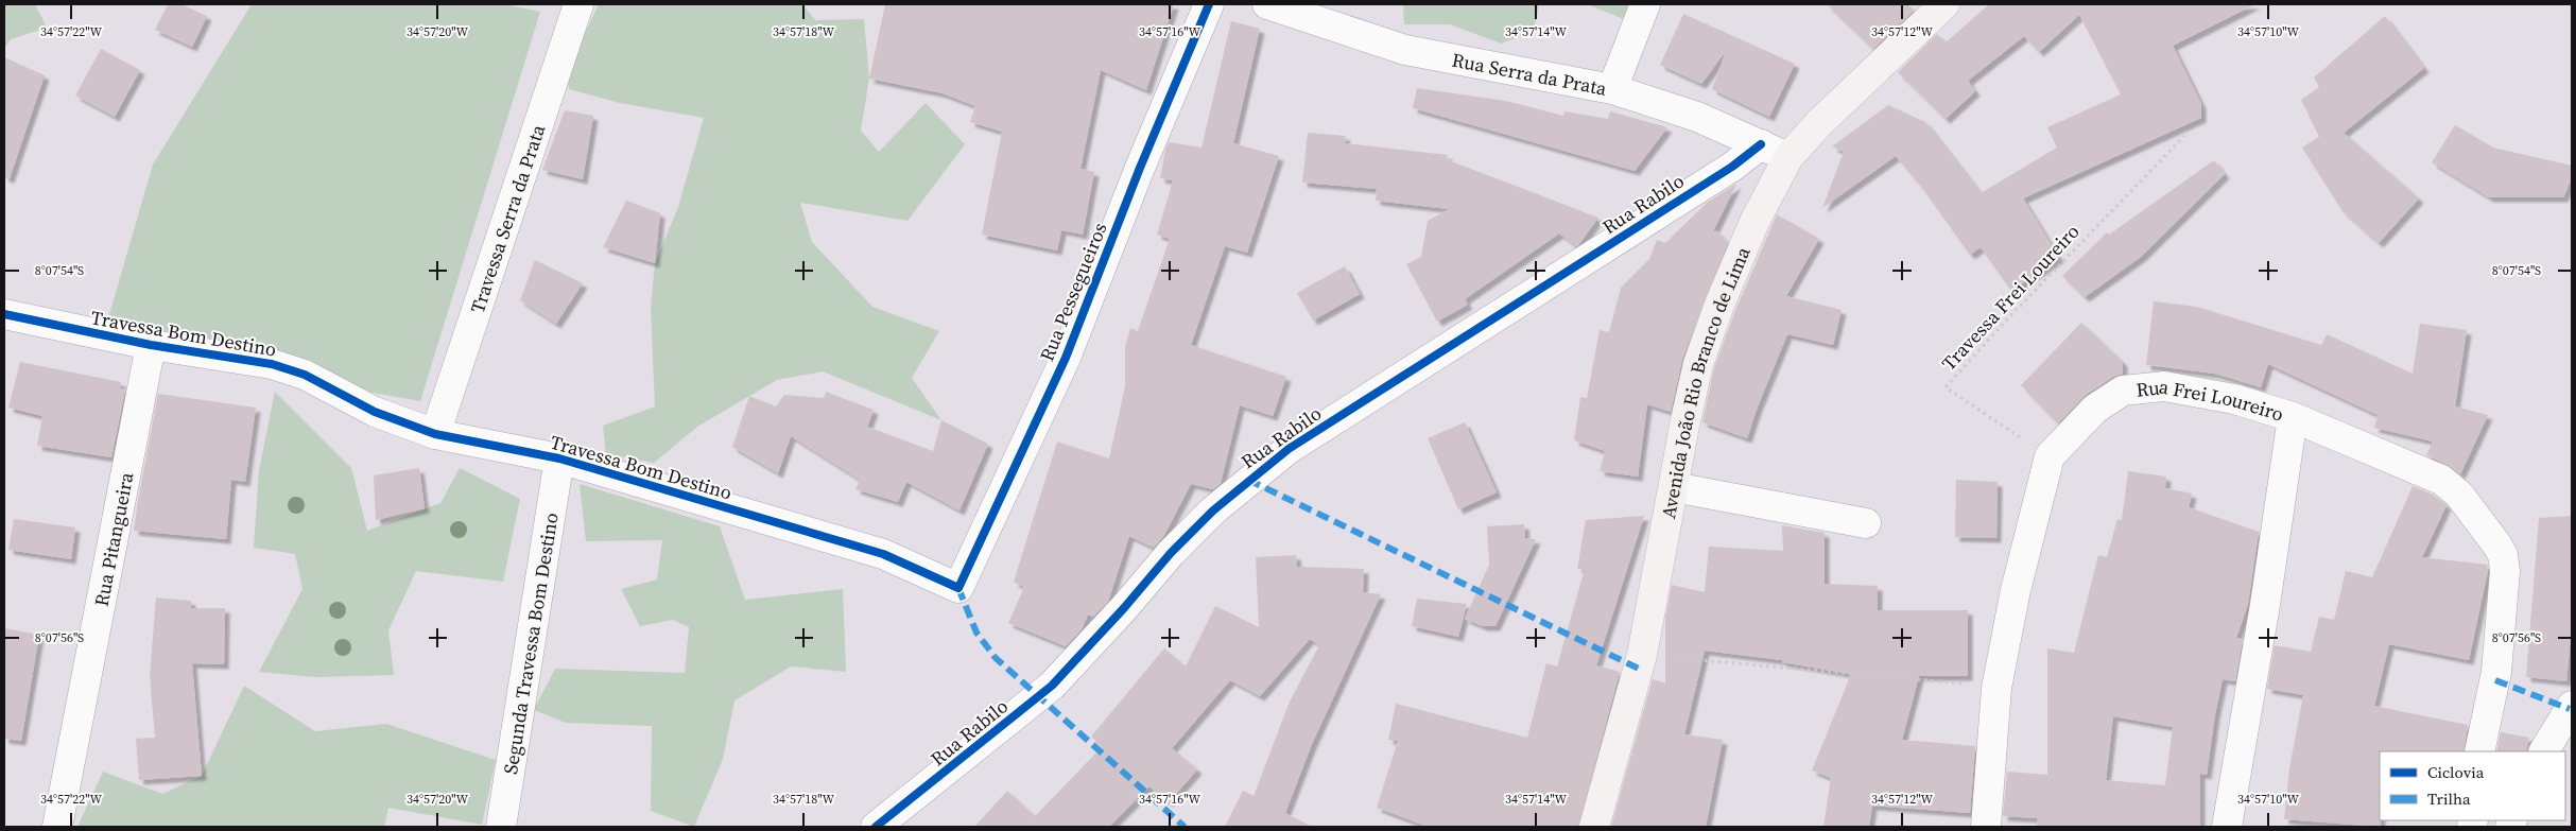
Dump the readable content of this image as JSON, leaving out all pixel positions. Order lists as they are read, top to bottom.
{
  "streets": {
    "main road": ["Avenida João Rio Branco de Lima"],
    "street": [
      "Rua Serra da Prata",
      "Rua Rabilo",
      "Travessa Serra da Prata",
      "Rua Pessegueiros",
      "Travessa Bom Destino",
      "Rua Frei Loureiro",
      "Rua Pitangueira",
      "Segunda Travessa Bom Destino"
    ],
    "path": ["Travessa Frei Loureiro"]
  },
  "crossings": [
    ["Rua Serra da Prata", "Rua Rabilo"],
    ["Rua Serra da Prata", "Avenida João Rio Branco de Lima"],
    ["Travessa Serra da Prata", "Travessa Bom Destino"],
    ["Rua Pessegueiros", "Travessa Bom Destino"],
    ["Travessa Frei Loureiro", "Rua Frei Loureiro"],
    ["Travessa Bom Destino", "Rua Pitangueira"],
    ["Travessa Bom Destino", "Segunda Travessa Bom Destino"]
  ],
  "legend": ["Ciclovia", "Trilha"],
  "coordinates": [
    "34°57'22\"W",
    "34°57'20\"W",
    "34°57'18\"W",
    "34°57'16\"W",
    "34°57'14\"W",
    "34°57'12\"W",
    "34°57'10\"W",
    "8°07'54\"S",
    "8°07'56\"S"
  ]
}
